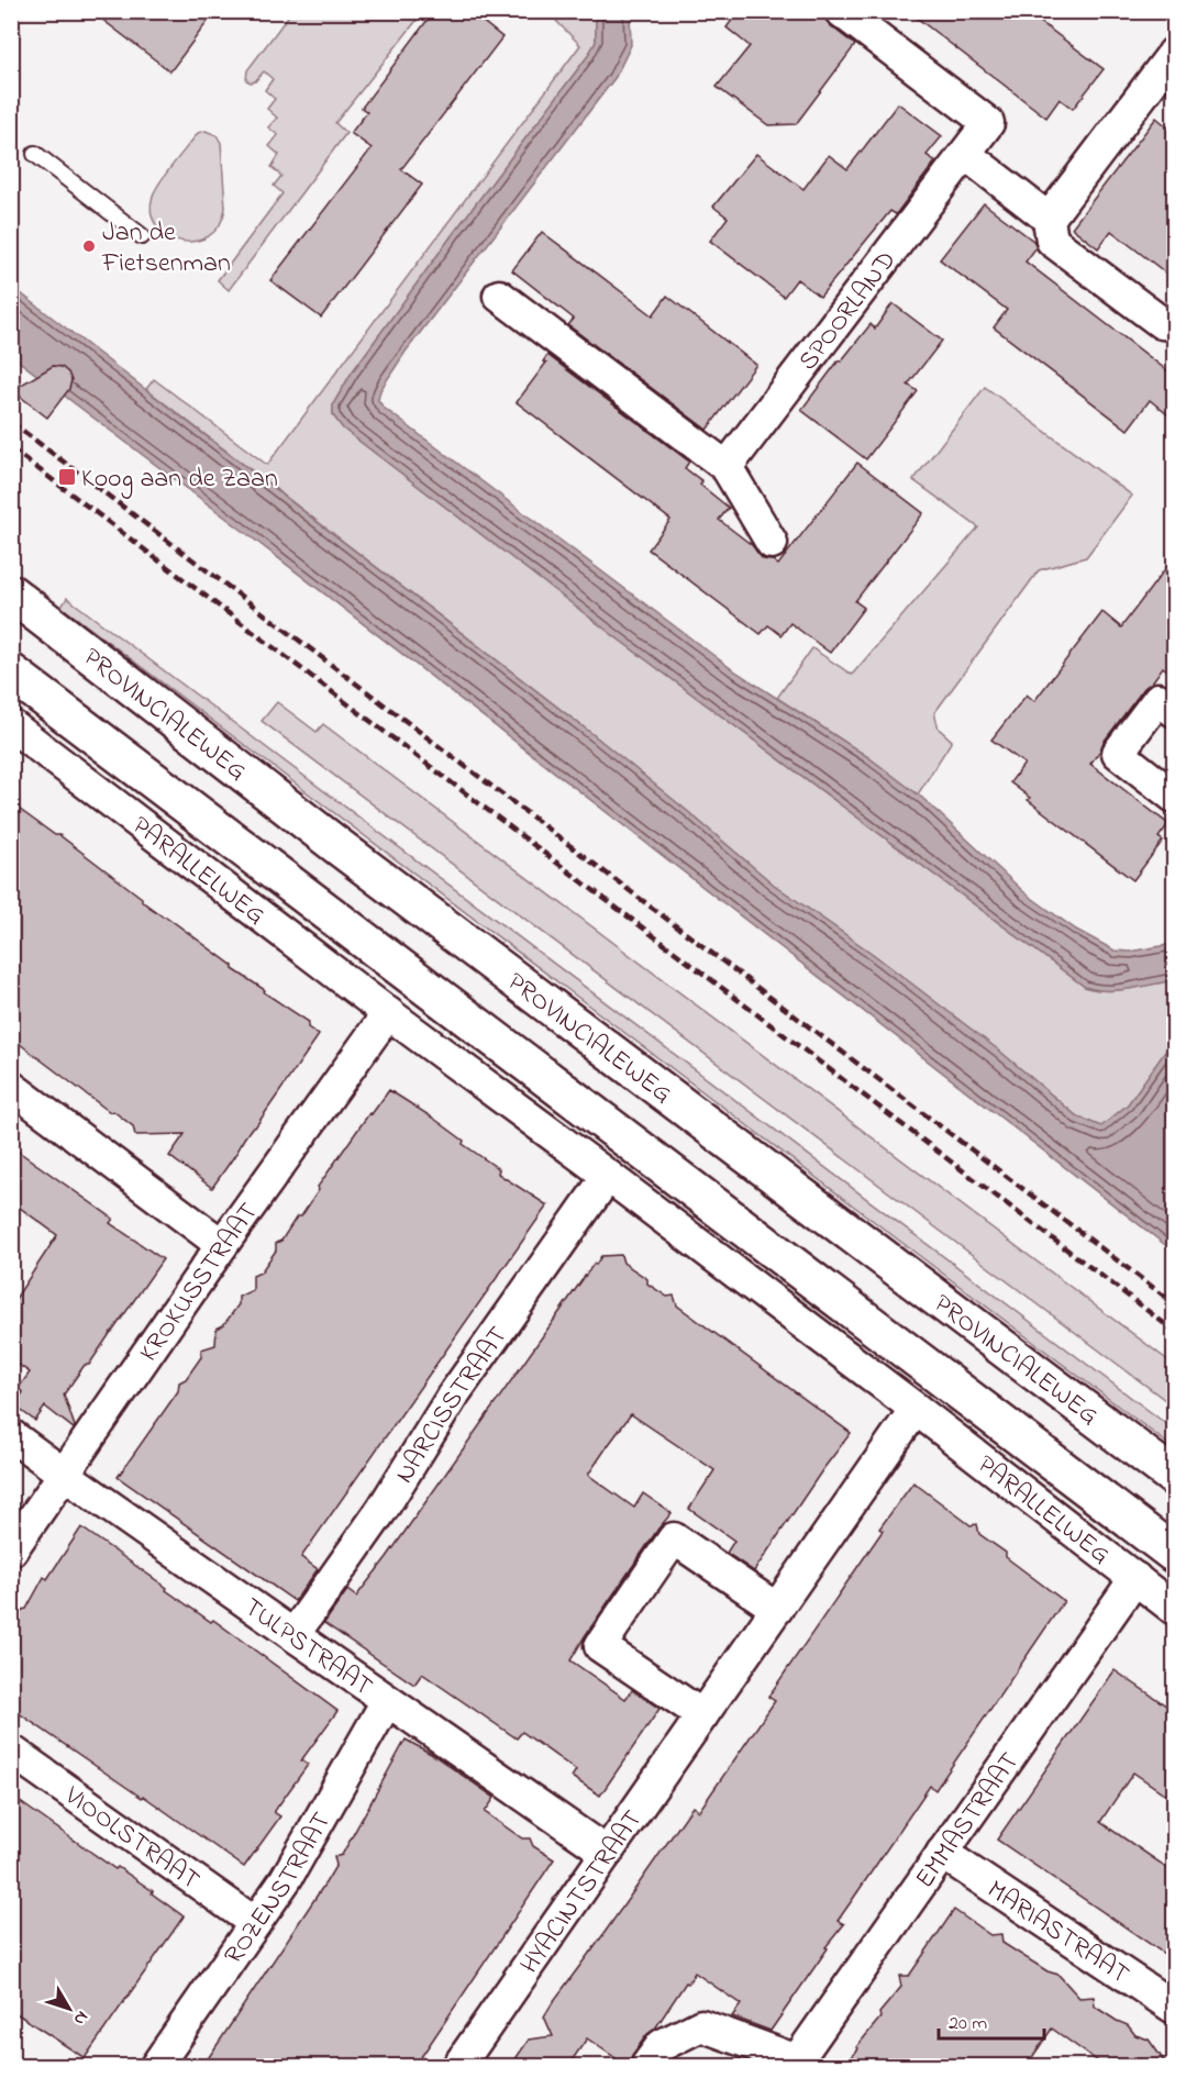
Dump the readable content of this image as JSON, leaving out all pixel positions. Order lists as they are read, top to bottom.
{
  "streets": {
    "main road": ["PROVINCIALEWEG"],
    "street": [
      "SPOORLAND",
      "PARALLELWEG",
      "KROKUSSTRAAT",
      "NARCISSTRAAT",
      "TULPSTRAAT",
      "EMMASTRAAT",
      "VIOOLSTRAAT",
      "ROZENSTRAAT",
      "HYACINTSTRAAT",
      "MARIASTRAAT"
    ]
  },
  "crossings": [
    ["PARALLELWEG", "KROKUSSTRAAT"],
    ["PARALLELWEG", "EMMASTRAAT"],
    ["PARALLELWEG", "HYACINTSTRAAT"],
    ["KROKUSSTRAAT", "TULPSTRAAT"],
    ["NARCISSTRAAT", "TULPSTRAAT"],
    ["TULPSTRAAT", "ROZENSTRAAT"],
    ["TULPSTRAAT", "HYACINTSTRAAT"],
    ["EMMASTRAAT", "MARIASTRAAT"],
    ["VIOOLSTRAAT", "ROZENSTRAAT"]
  ],
  "places": {
    "other": ["Jan de Fietsenman"],
    "transit": ["Koog aan de Zaan"]
  },
  "scale_bar": "20 m",
  "north": "bottom right"
}
